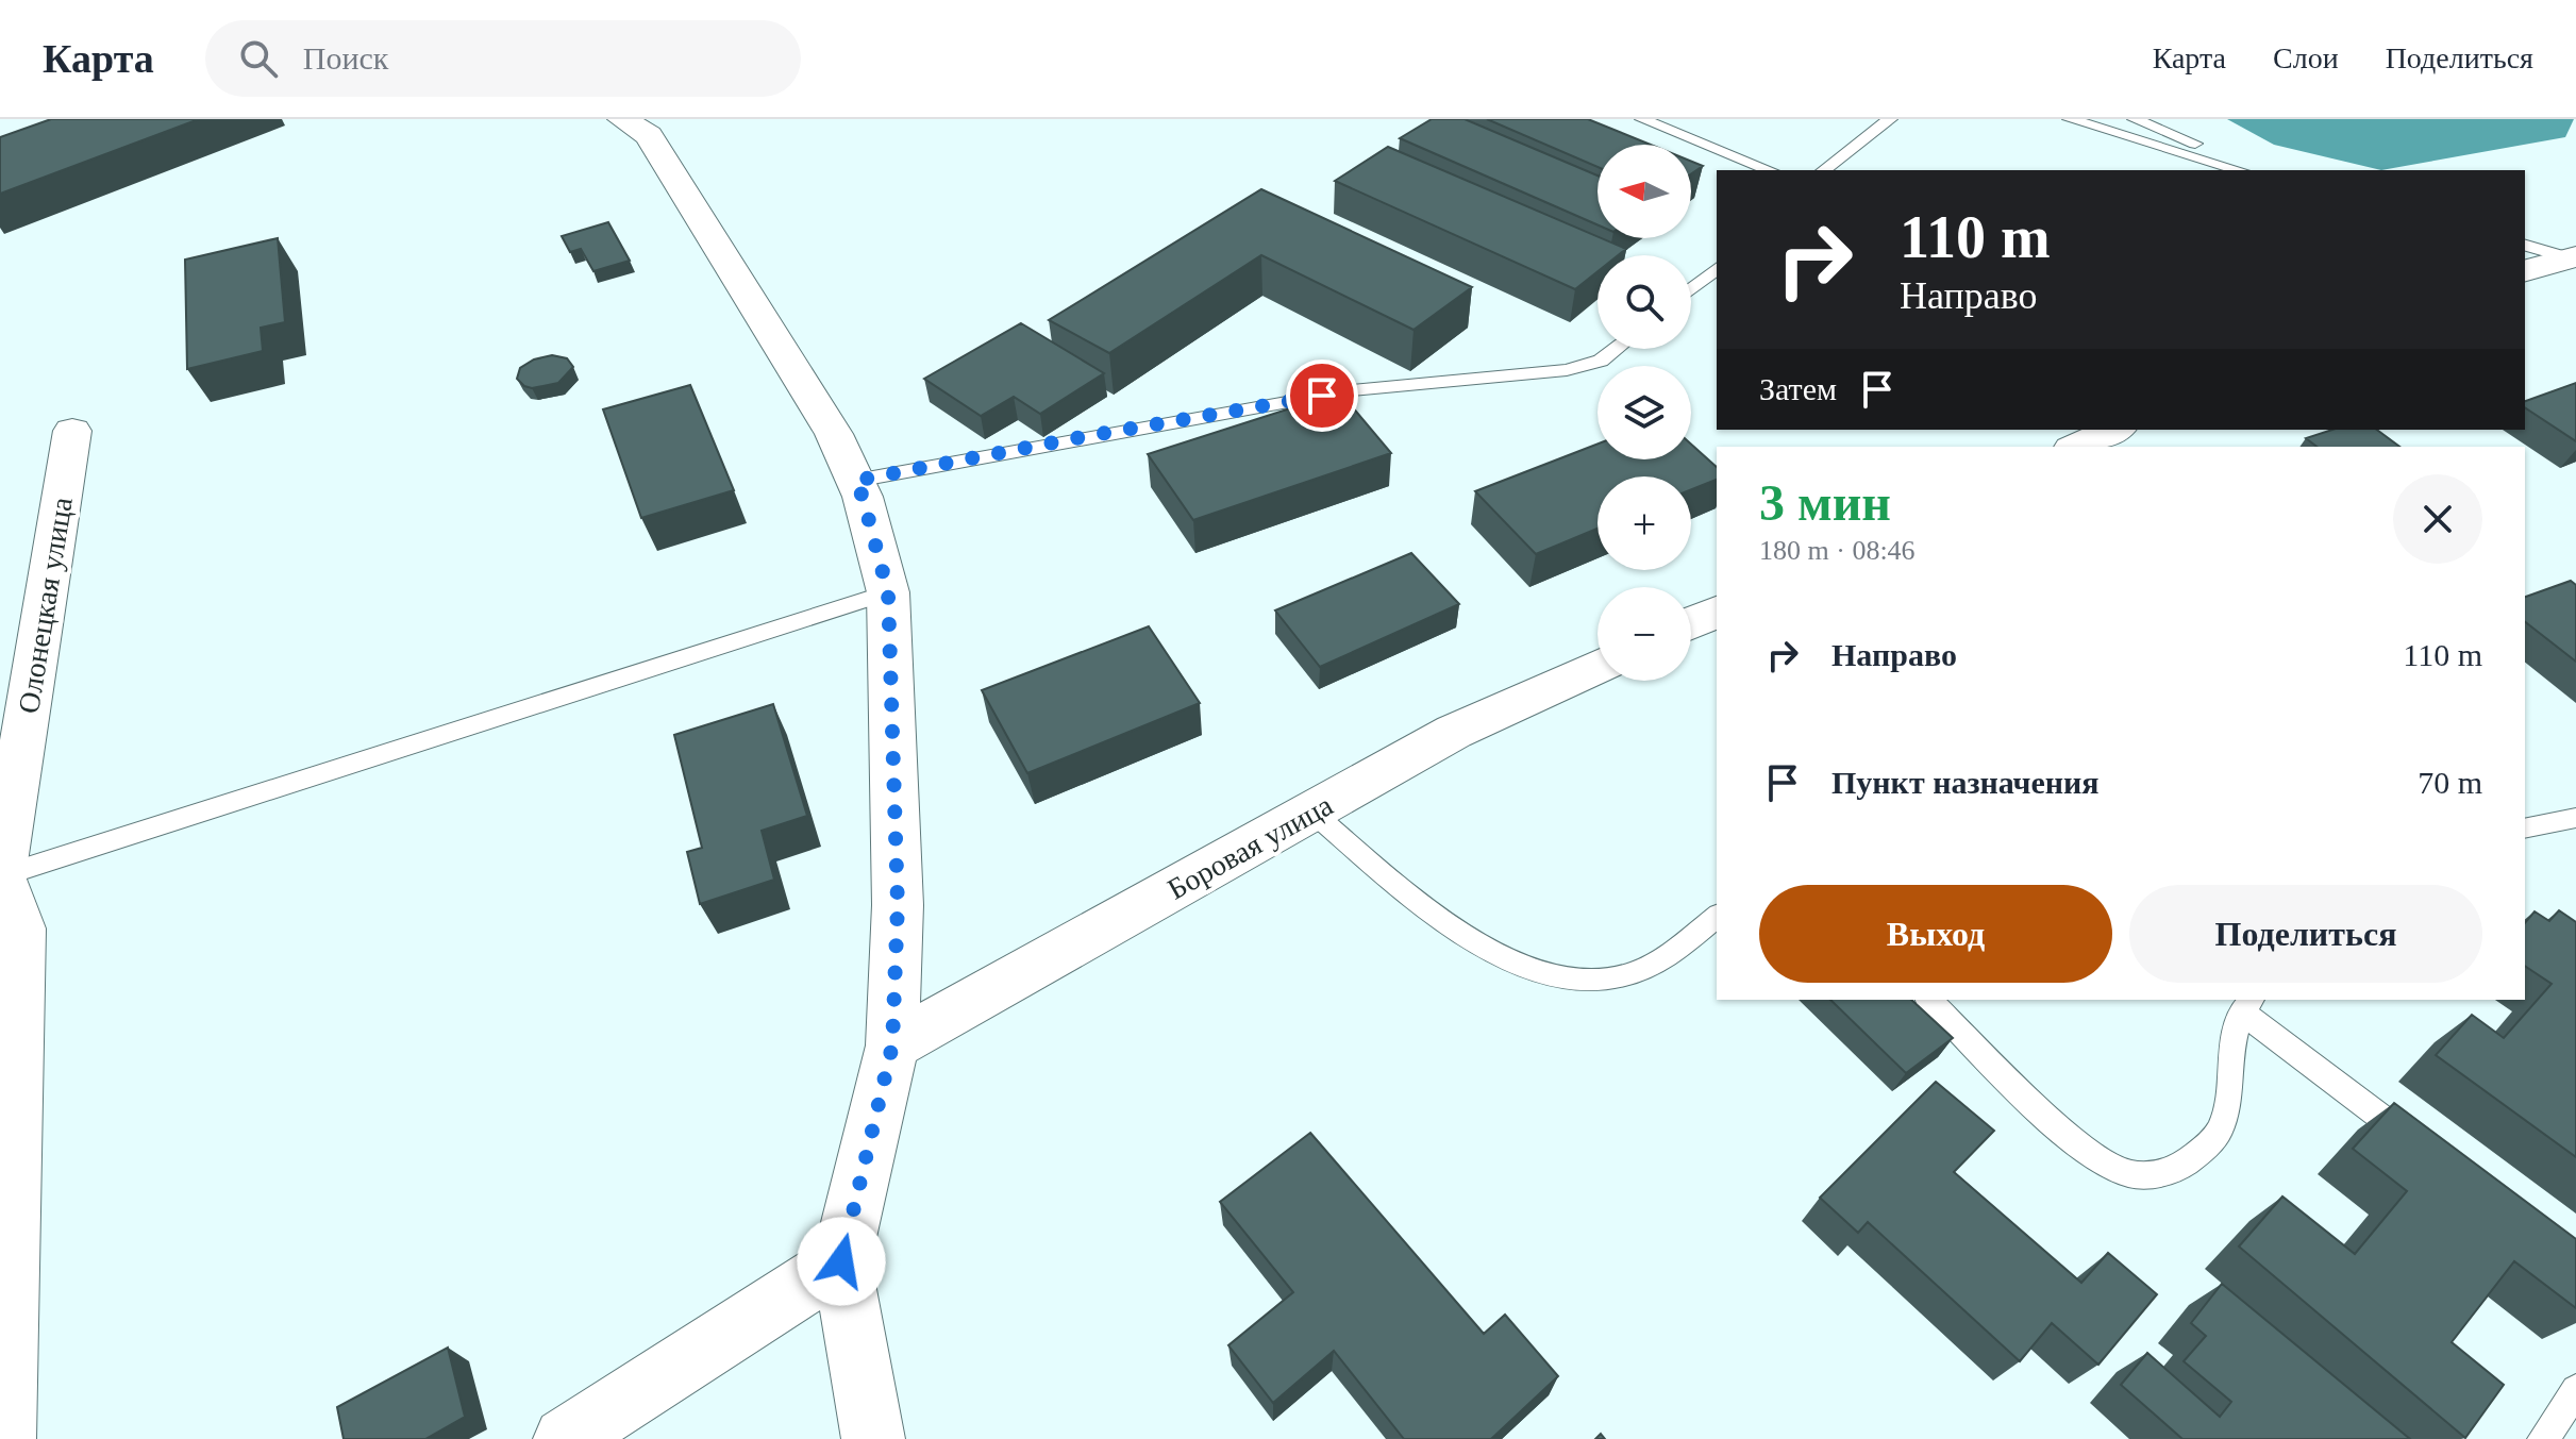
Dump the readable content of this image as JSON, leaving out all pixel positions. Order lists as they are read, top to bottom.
{
  "streets": {
    "street": ["Олонецкая улица", "Боровая улица"]
  },
  "north": "left",
  "page": {
    "header": "Карта",
    "search": "Поиск",
    "nav": ["Карта", "Слои", "Поделиться"],
    "map_buttons": ["+", "−"],
    "turn": ["110 m", "Направо"],
    "then": "Затем",
    "heading": ["3 мин", "180 m · 08:46"],
    "list": [
      {
        "name": "Направо",
        "value": "110 m"
      },
      {
        "name": "Пункт назначения",
        "value": "70 m"
      }
    ],
    "buttons": ["Выход", "Поделиться"]
  }
}
